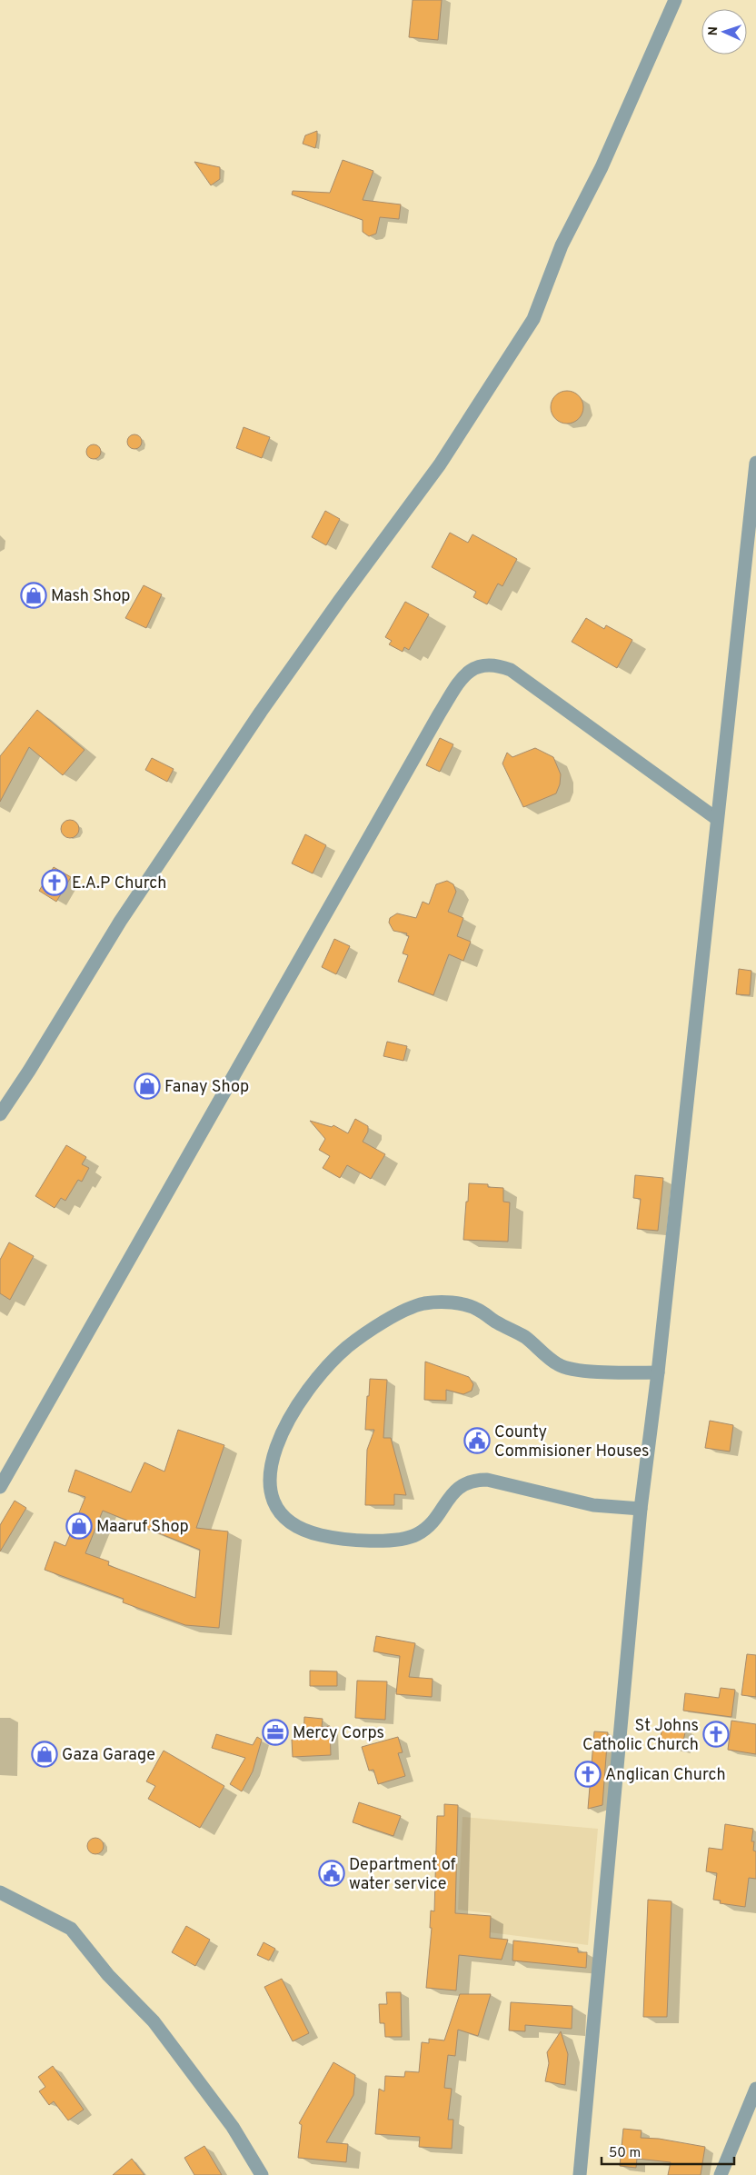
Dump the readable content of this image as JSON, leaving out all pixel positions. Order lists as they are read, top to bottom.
{
  "places": {
    "shop": [
      "Mash Shop",
      "Fanay Shop",
      "Maaruf Shop",
      "Gaza Garage"
    ],
    "church": ["E.A.P Church", "St Johns Catholic Church", "Anglican Church"],
    "public building": ["County Commisioner Houses", "Department of water service"],
    "office": ["Mercy Corps"]
  },
  "scale_bar": "50 m",
  "north": "left"
}
